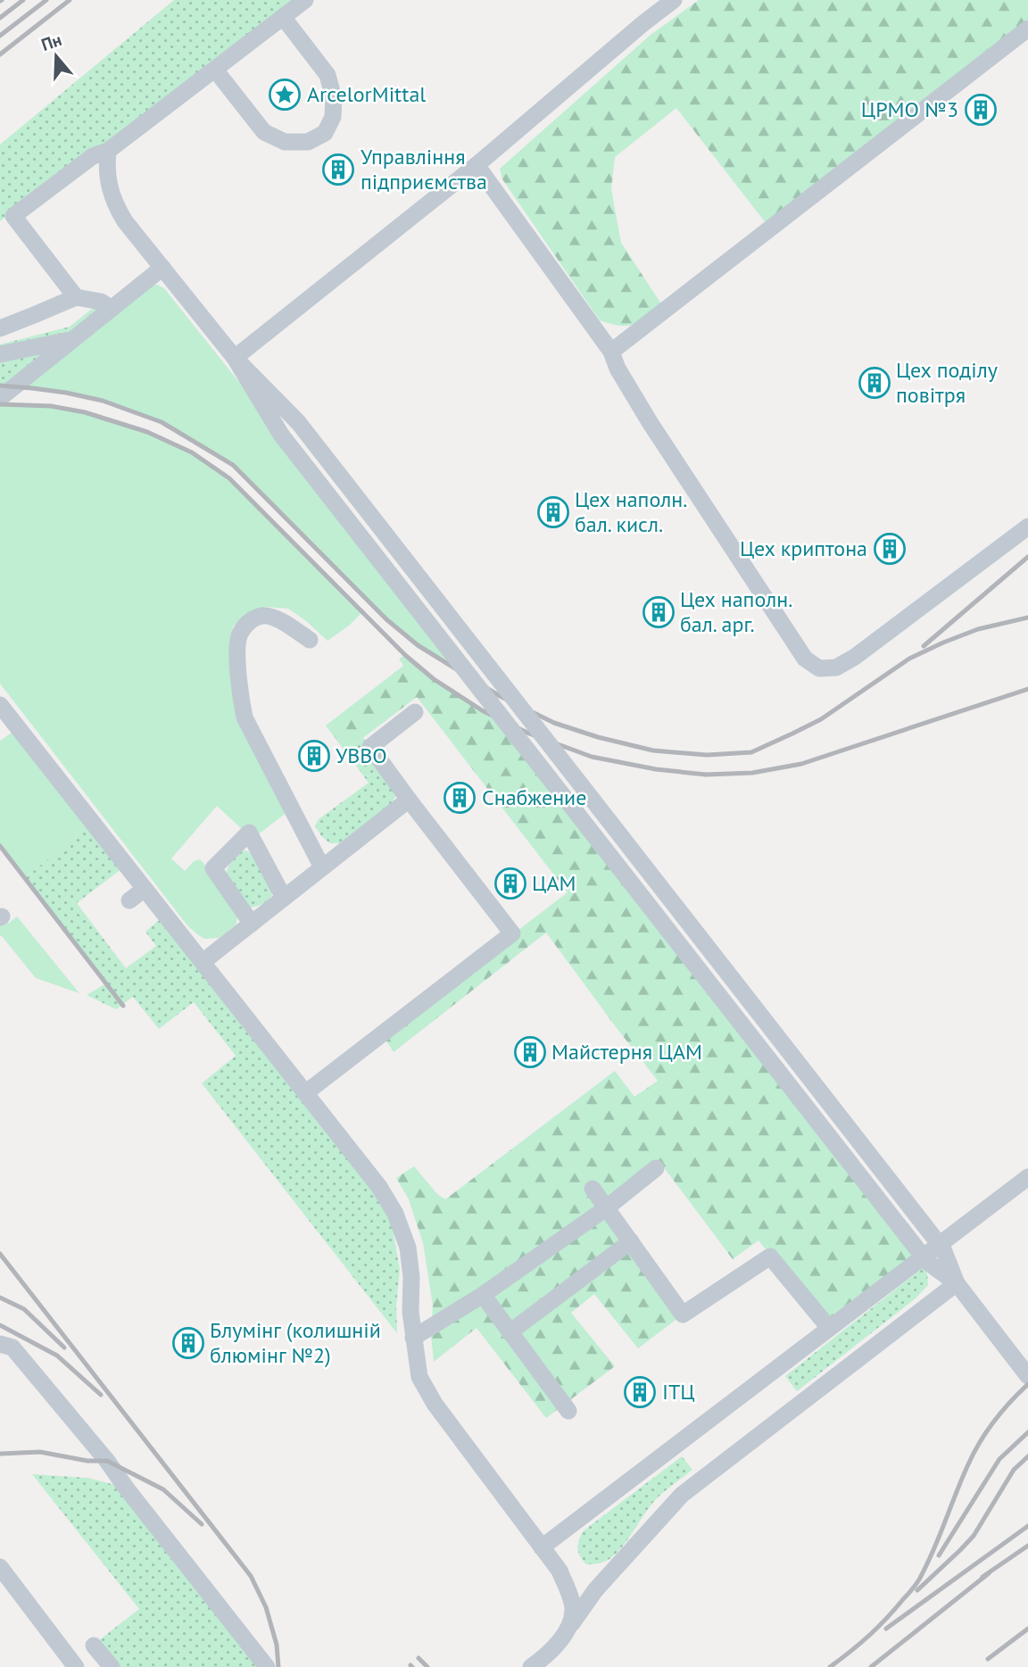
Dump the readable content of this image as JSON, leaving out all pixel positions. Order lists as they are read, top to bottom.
{
  "places": {
    "place": ["ArcelorMittal"],
    "building": [
      "ЦРМО №3",
      "Управління підприємства",
      "Цех поділу повітря",
      "Цех наполн. бал. кисл.",
      "Цех криптона",
      "Цех наполн. бал. арг.",
      "УВВО",
      "Снабжение",
      "ЦАМ",
      "Майстерня ЦАМ",
      "Блумінг (колишній блюмінг №2)",
      "ІТЦ"
    ]
  },
  "north": "top"
}
